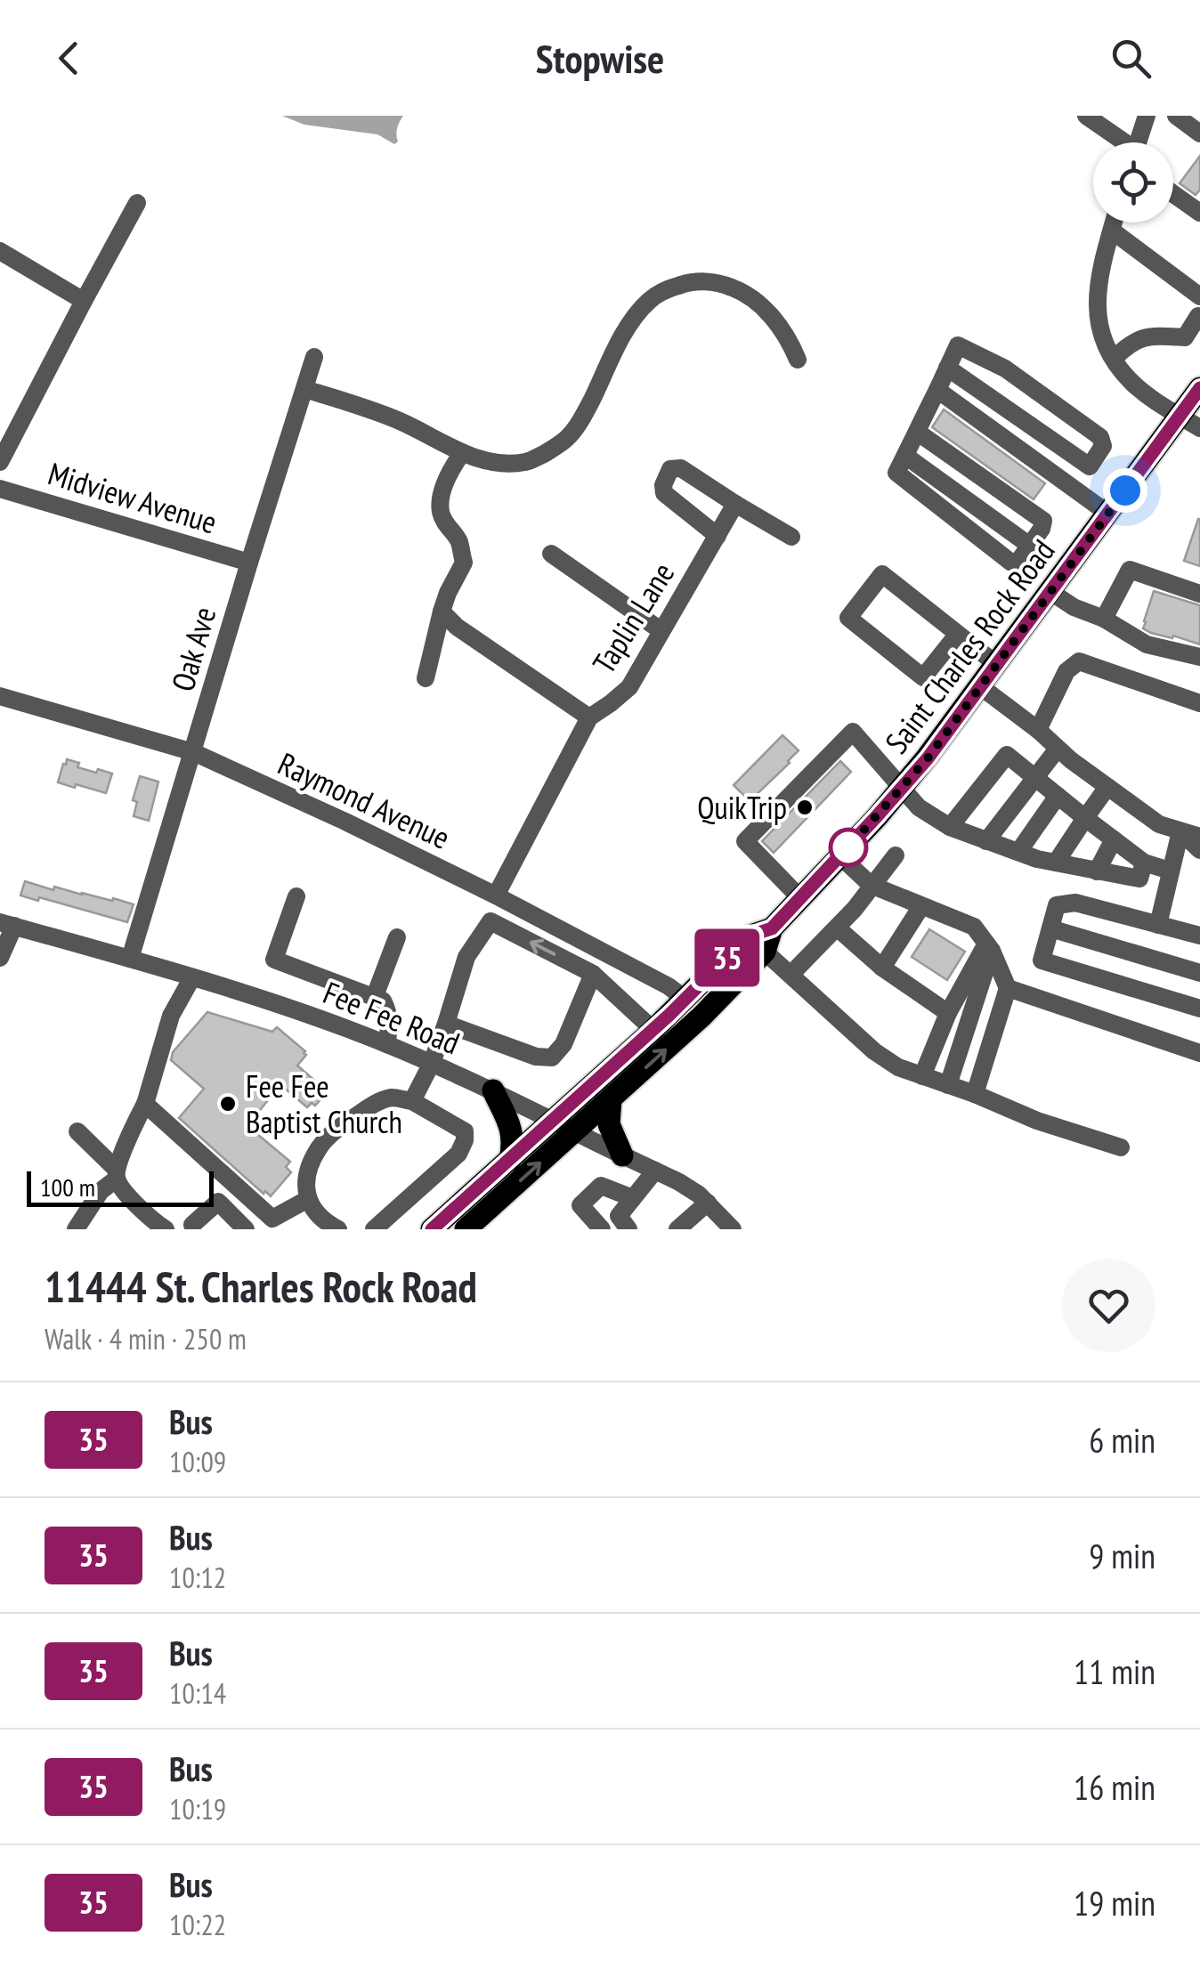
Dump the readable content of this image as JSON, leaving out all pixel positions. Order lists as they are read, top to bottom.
{
  "streets": {
    "main road": ["Saint Charles Rock Road"],
    "street": [
      "Midview Avenue",
      "Taplin Lane",
      "Oak Ave",
      "Raymond Avenue",
      "Fee Fee Road"
    ]
  },
  "crossings": [
    ["Midview Avenue", "Oak Ave"],
    ["Taplin Lane", "Raymond Avenue"],
    ["Saint Charles Rock Road", "Raymond Avenue"],
    ["Saint Charles Rock Road", "Fee Fee Road"],
    ["Oak Ave", "Raymond Avenue"],
    ["Oak Ave", "Fee Fee Road"]
  ],
  "places": ["QuikTrip", "Fee Fee Baptist Church"],
  "lines": ["bus line 35"],
  "scale_bar": "100 m",
  "page": {
    "header": "Stopwise",
    "on_map": "35",
    "scale": "100 m",
    "heading": ["11444 St. Charles Rock Road", "Walk · 4 min · 250 m"],
    "list": [
      {
        "mark": "35",
        "name": "Bus",
        "note": "10:09",
        "value": "6 min"
      },
      {
        "mark": "35",
        "name": "Bus",
        "note": "10:12",
        "value": "9 min"
      },
      {
        "mark": "35",
        "name": "Bus",
        "note": "10:14",
        "value": "11 min"
      },
      {
        "mark": "35",
        "name": "Bus",
        "note": "10:19",
        "value": "16 min"
      },
      {
        "mark": "35",
        "name": "Bus",
        "note": "10:22",
        "value": "19 min"
      }
    ]
  }
}
